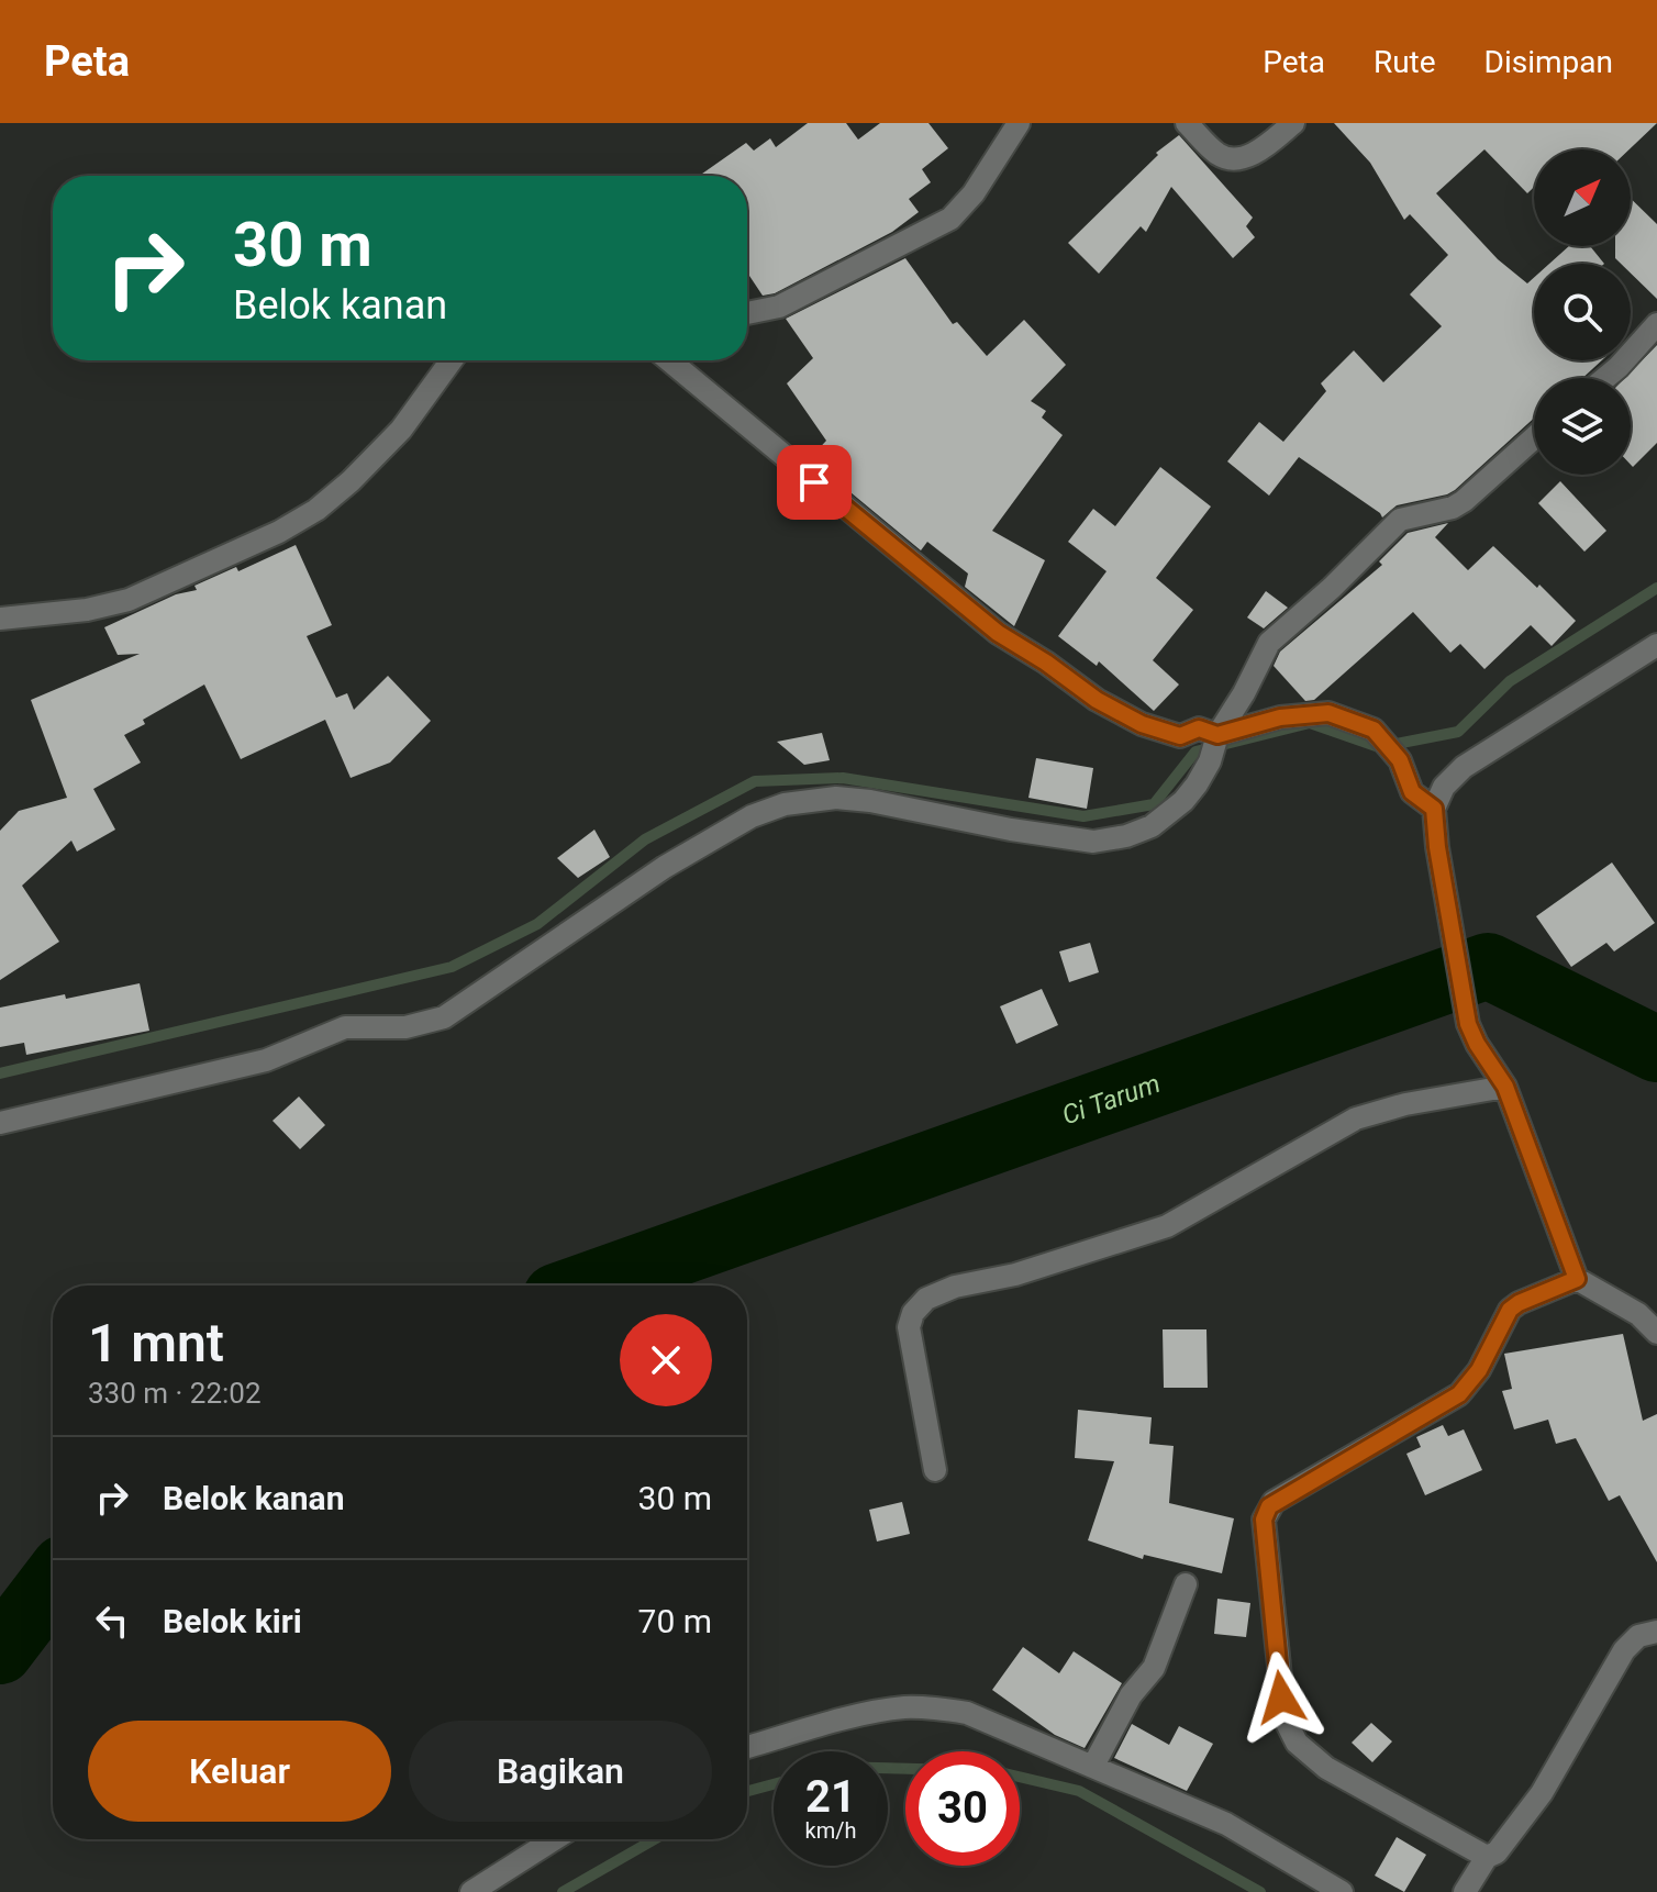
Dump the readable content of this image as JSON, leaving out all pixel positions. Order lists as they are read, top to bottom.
{
  "water": ["Ci Tarum"],
  "north": "top right",
  "page": {
    "header": "Peta",
    "nav": ["Peta", "Rute", "Disimpan"],
    "turn": ["30 m", "Belok kanan"],
    "heading": ["1 mnt", "330 m · 22:02"],
    "list": [
      {
        "name": "Belok kanan",
        "value": "30 m"
      },
      {
        "name": "Belok kiri",
        "value": "70 m"
      }
    ],
    "buttons": ["Keluar", "Bagikan"],
    "speed": "21 km/h",
    "limit": "30"
  }
}
